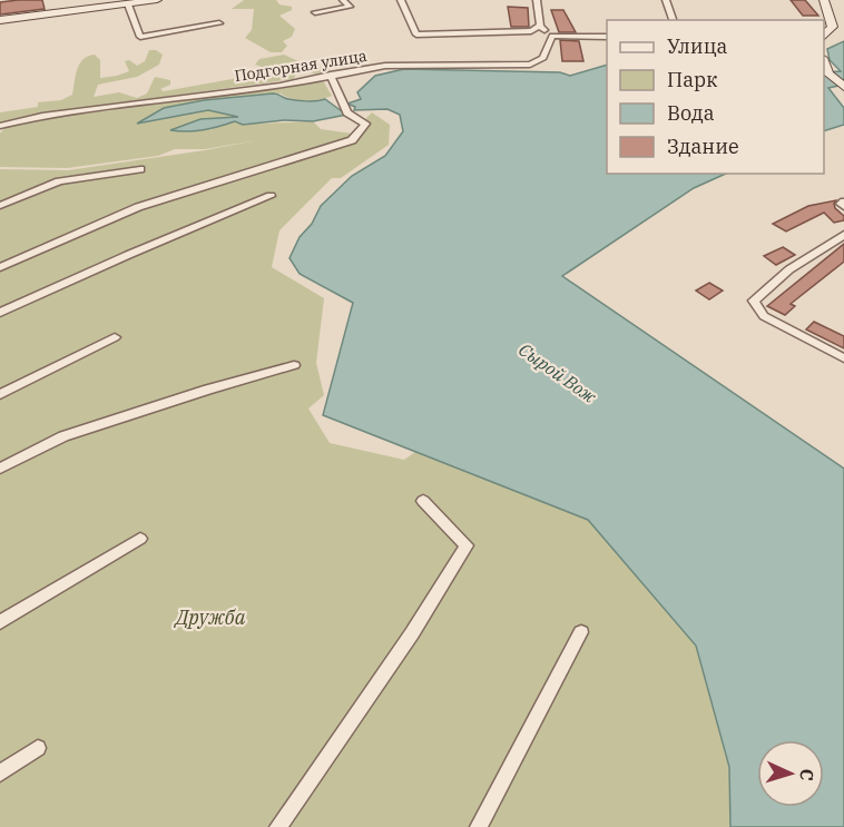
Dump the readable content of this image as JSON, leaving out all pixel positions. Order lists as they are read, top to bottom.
{
  "streets": {
    "street": ["Подгорная улица"]
  },
  "water": ["Сырой Вож"],
  "parks": ["Дружба"],
  "legend": [
    "Улица",
    "Парк",
    "Вода",
    "Здание"
  ],
  "north": "right"
}
